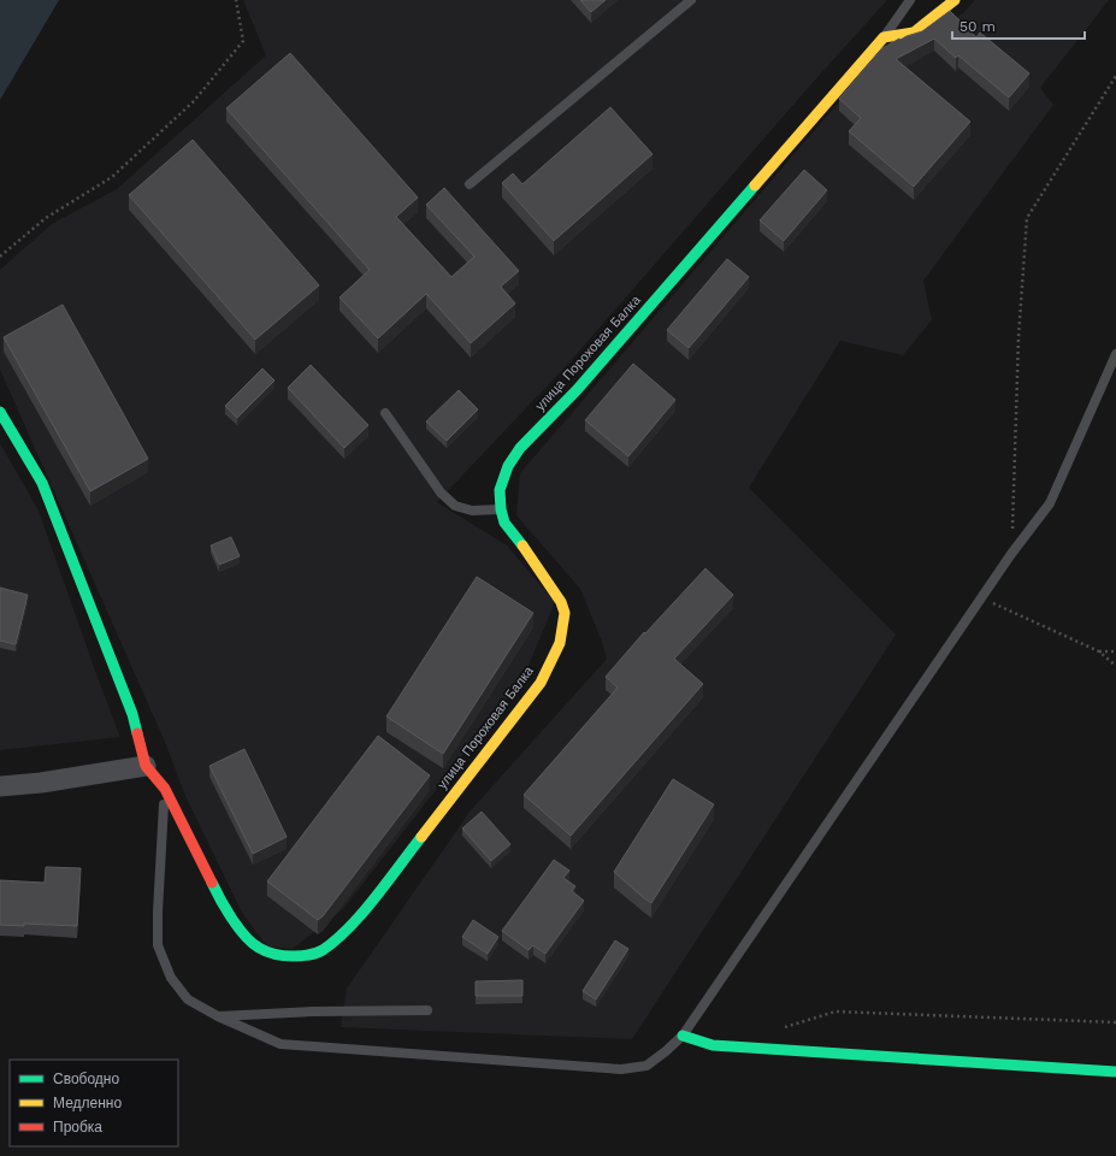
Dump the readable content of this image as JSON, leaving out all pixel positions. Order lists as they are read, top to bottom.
{
  "streets": {
    "street": ["улица Пороховая Балка"]
  },
  "legend": ["Свободно", "Медленно", "Пробка"],
  "scale_bar": "50 m"
}
